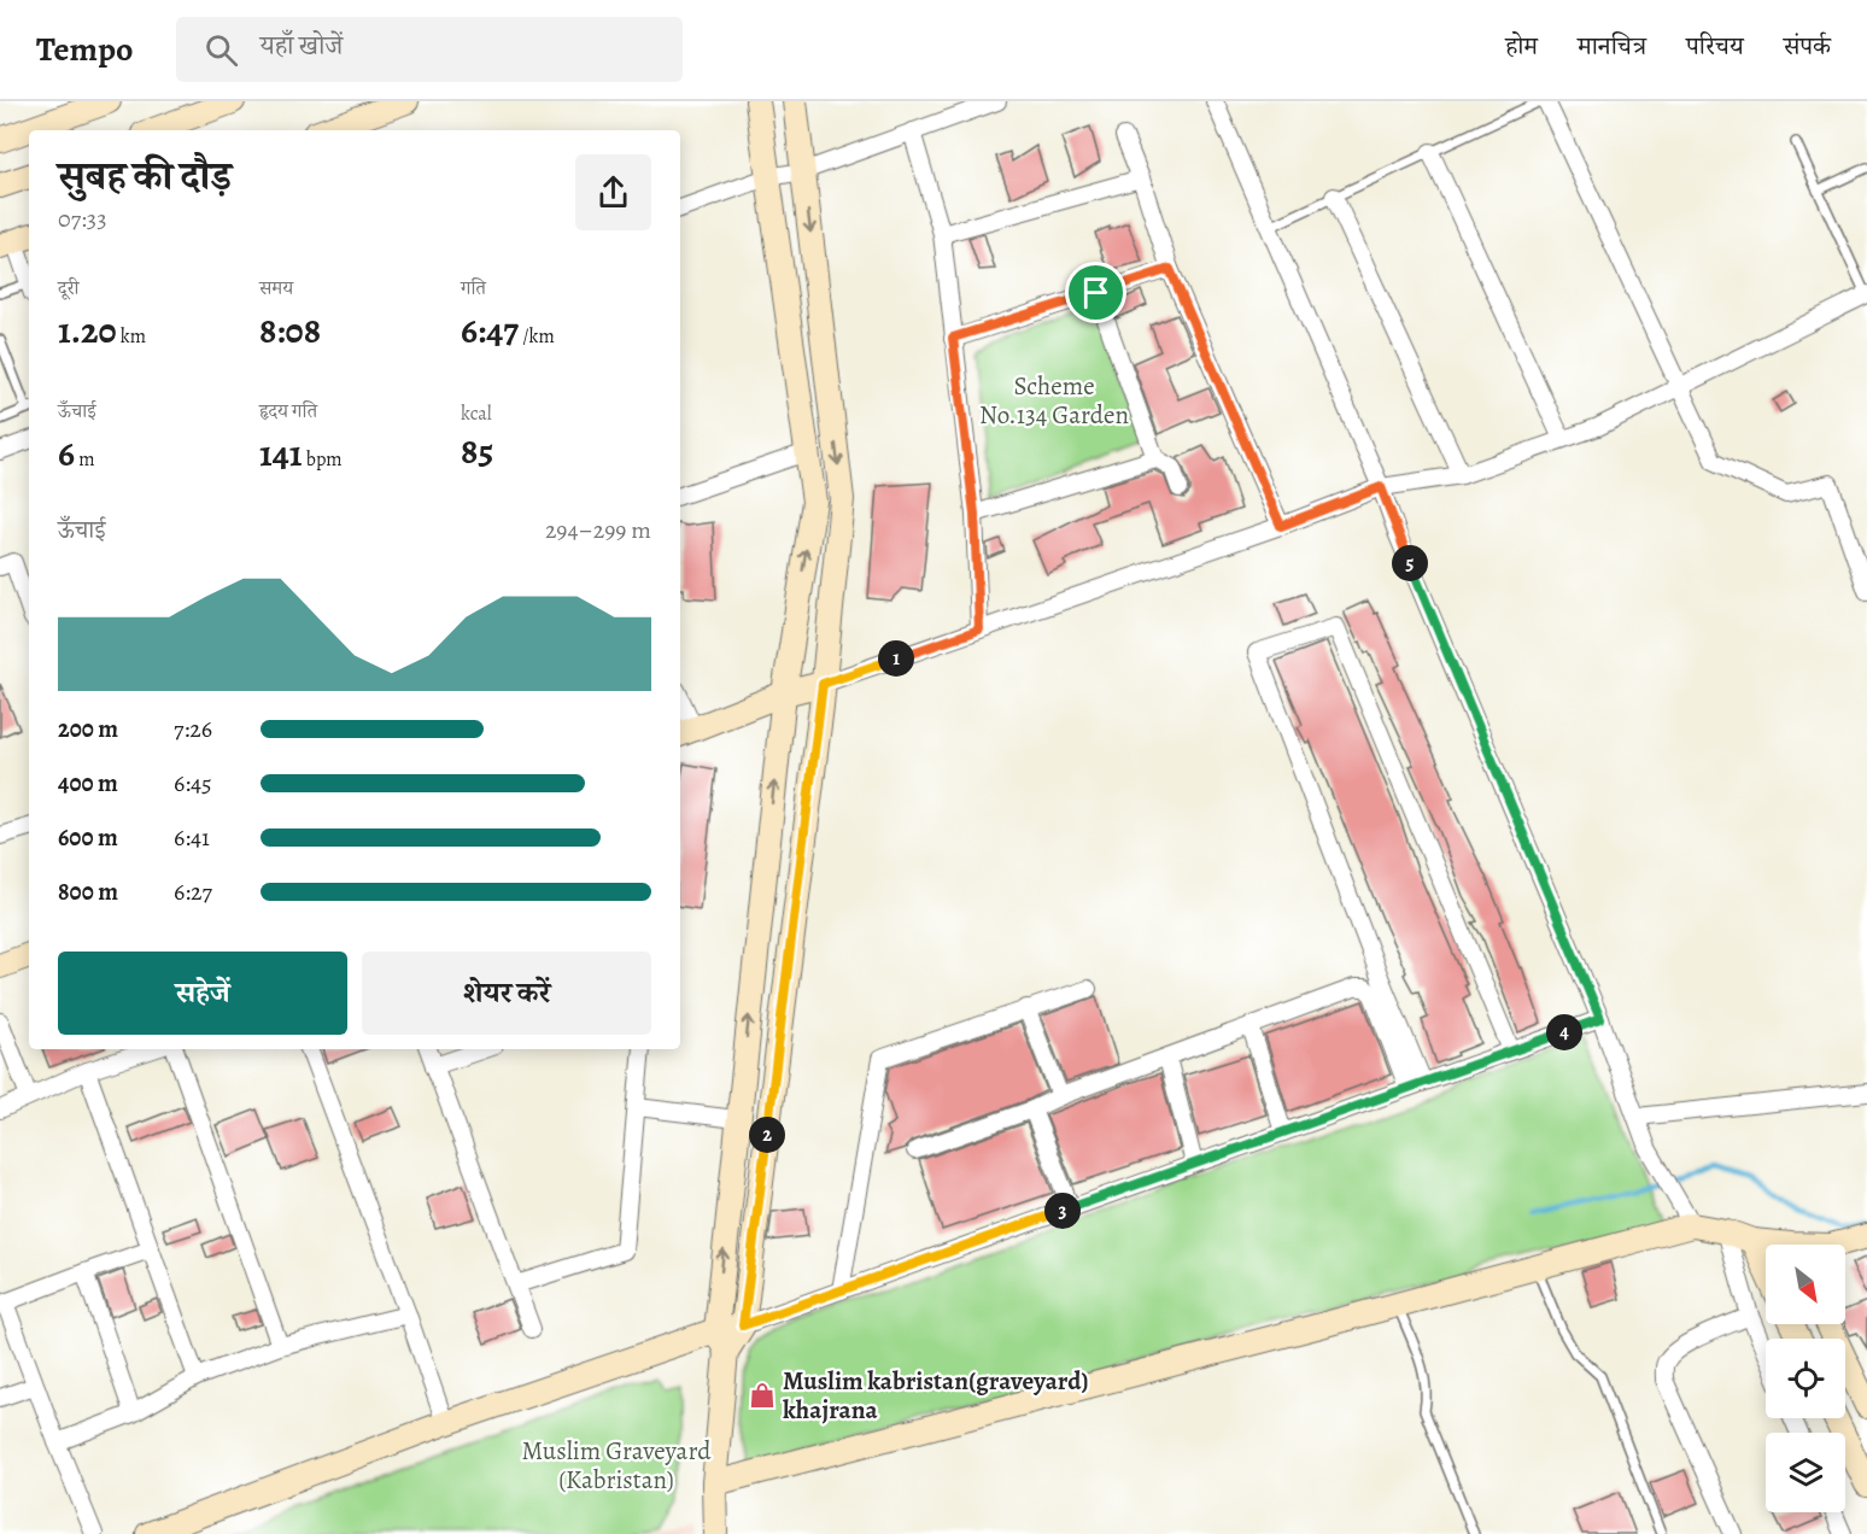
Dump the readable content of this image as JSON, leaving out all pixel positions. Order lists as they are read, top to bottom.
{
  "parks": ["Scheme No.134 Garden", "Muslim Graveyard (Kabristan)"],
  "places": {
    "shop": ["Muslim kabristan(graveyard) khajrana"]
  },
  "north": "bottom right",
  "page": {
    "header": "Tempo",
    "search": "यहाँ खोजें",
    "nav": [
      "होम",
      "मानचित्र",
      "परिचय",
      "संपर्क"
    ],
    "heading": ["सुबह की दौड़", "07:33"],
    "stats": [
      ["दूरी", "1.20 km"],
      ["समय", "8:08"],
      ["गति", "6:47 /km"],
      ["ऊँचाई", "6 m"],
      ["हृदय गति", "141 bpm"],
      ["kcal", "85"]
    ],
    "chart": ["ऊँचाई", "294–299 m"],
    "pins": [
      "5",
      "1",
      "4",
      "2",
      "3"
    ],
    "list": [
      {
        "name": "200 m",
        "note": "7:26"
      },
      {
        "name": "400 m",
        "note": "6:45"
      },
      {
        "name": "600 m",
        "note": "6:41"
      },
      {
        "name": "800 m",
        "note": "6:27"
      }
    ],
    "buttons": ["सहेजें", "शेयर करें"]
  }
}
